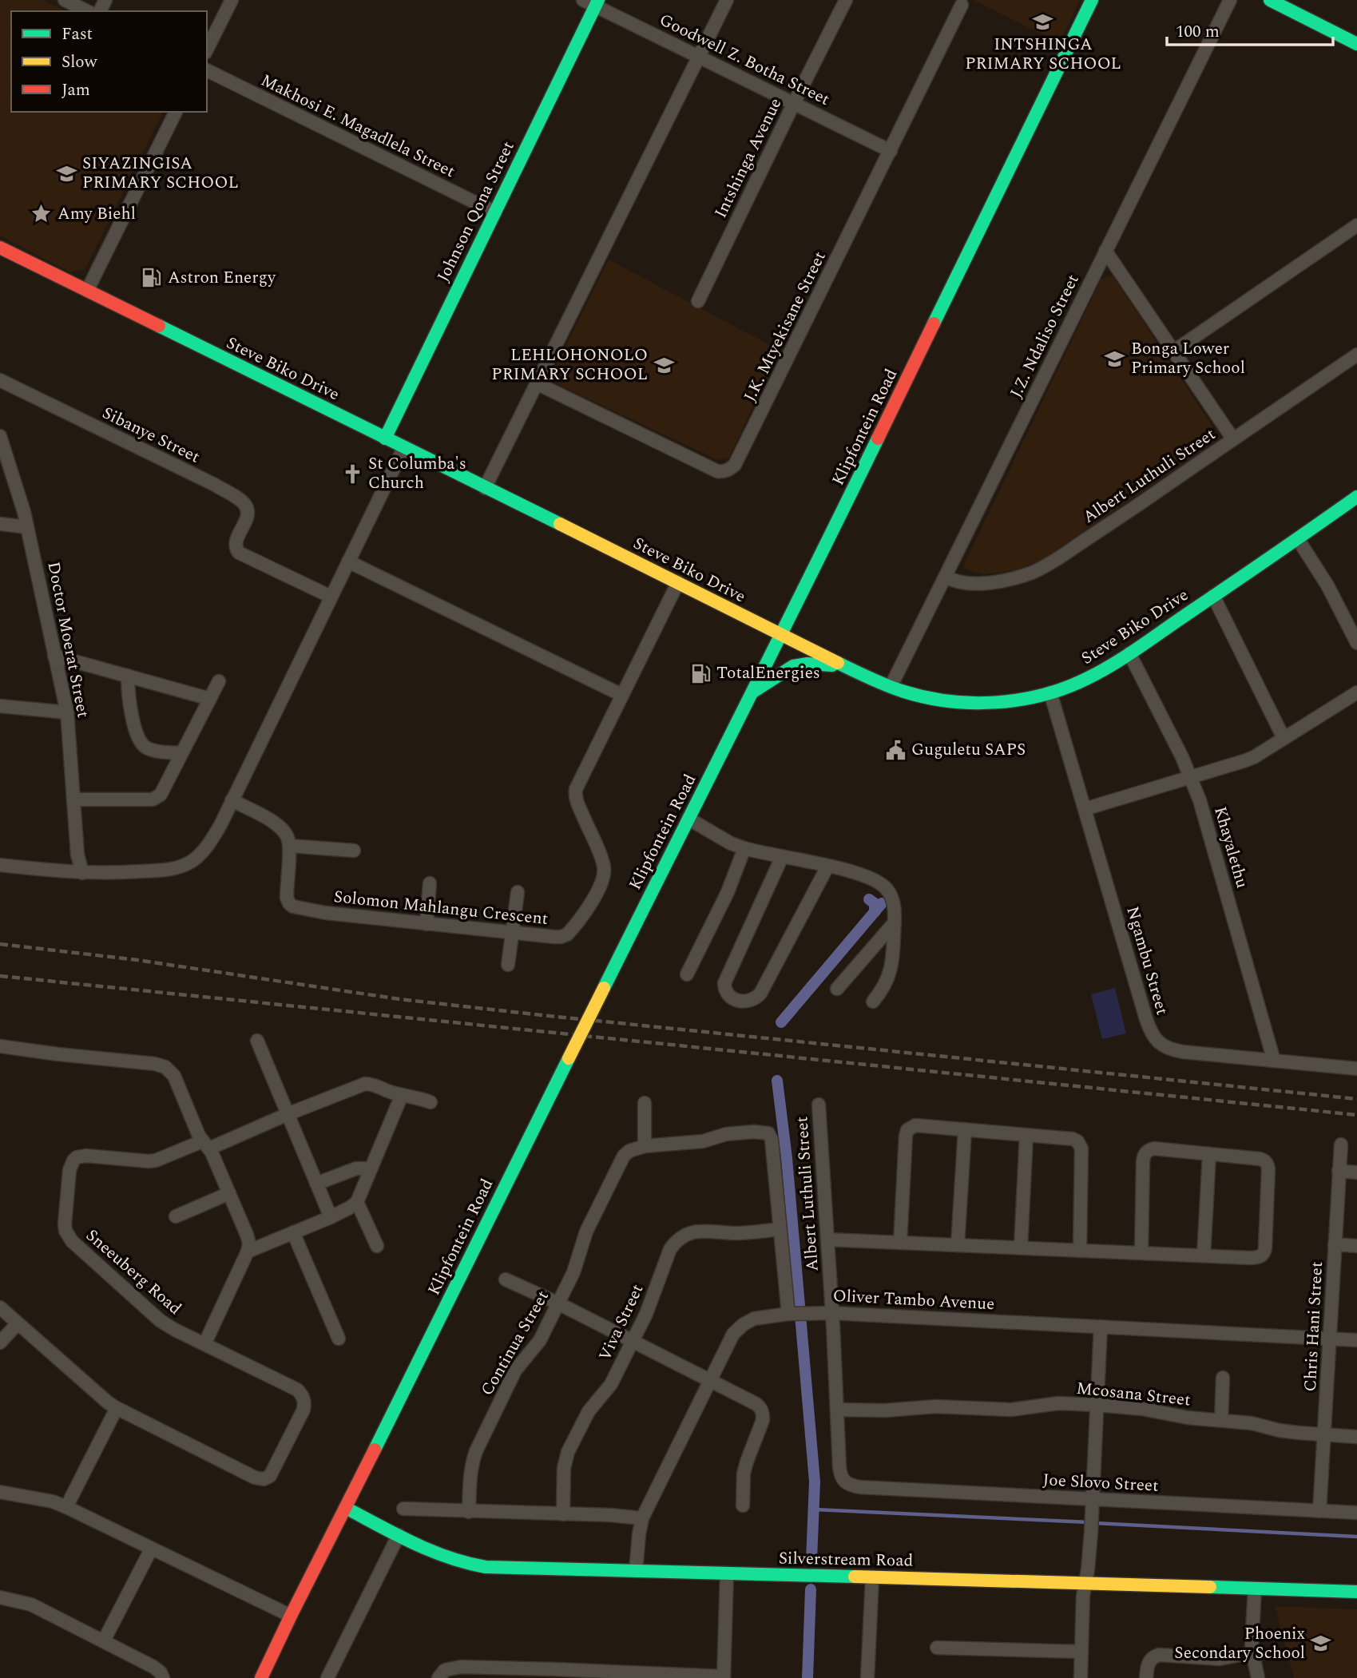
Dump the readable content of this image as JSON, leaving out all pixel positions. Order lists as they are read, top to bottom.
{
  "streets": {
    "main road": [
      "Johnson Qona Street",
      "Steve Biko Drive",
      "Klipfontein Road",
      "Silverstream Road"
    ],
    "street": [
      "Goodwell Z. Botha Street",
      "Makhosi E. Magadlela Street",
      "Intshinga Avenue",
      "J.K. Mtyekisane Street",
      "J.Z. Ndaliso Street",
      "Sibanye Street",
      "Albert Luthuli Street",
      "Doctor Moerat Street",
      "Khayalethu",
      "Solomon Mahlangu Crescent",
      "Ngambu Street",
      "Sneeuberg Road",
      "Oliver Tambo Avenue",
      "Viva Street",
      "Chris Hani Street",
      "Continua Street",
      "Mcosana Street",
      "Joe Slovo Street"
    ]
  },
  "crossings": [
    ["Goodwell Z. Botha Street", "Intshinga Avenue"],
    ["Goodwell Z. Botha Street", "Johnson Qona Street"],
    ["Goodwell Z. Botha Street", "J.K. Mtyekisane Street"],
    ["Makhosi E. Magadlela Street", "Johnson Qona Street"],
    ["Johnson Qona Street", "Steve Biko Drive"],
    ["J.Z. Ndaliso Street", "Steve Biko Drive"],
    ["J.Z. Ndaliso Street", "Albert Luthuli Street"],
    ["Steve Biko Drive", "Klipfontein Road"],
    ["Steve Biko Drive", "Khayalethu"],
    ["Steve Biko Drive", "Solomon Mahlangu Crescent"],
    ["Steve Biko Drive", "Ngambu Street"],
    ["Klipfontein Road", "Silverstream Road"],
    ["Albert Luthuli Street", "Oliver Tambo Avenue"],
    ["Albert Luthuli Street", "Mcosana Street"],
    ["Albert Luthuli Street", "Joe Slovo Street"],
    ["Khayalethu", "Ngambu Street"],
    ["Oliver Tambo Avenue", "Chris Hani Street"],
    ["Oliver Tambo Avenue", "Silverstream Road"],
    ["Viva Street", "Continua Street"],
    ["Chris Hani Street", "Mcosana Street"],
    ["Chris Hani Street", "Joe Slovo Street"]
  ],
  "places": {
    "school or university": [
      "INTSHINGA PRIMARY SCHOOL",
      "SIYAZINGISA PRIMARY SCHOOL",
      "Bonga Lower Primary School",
      "LEHLOHONOLO PRIMARY SCHOOL",
      "Phoenix Secondary School"
    ],
    "place": ["Amy Biehl"],
    "fuel station": ["Astron Energy", "TotalEnergies"],
    "church": ["St Columba's Church"],
    "public building": ["Guguletu SAPS"]
  },
  "legend": ["Fast", "Slow", "Jam"],
  "scale_bar": "100 m"
}
